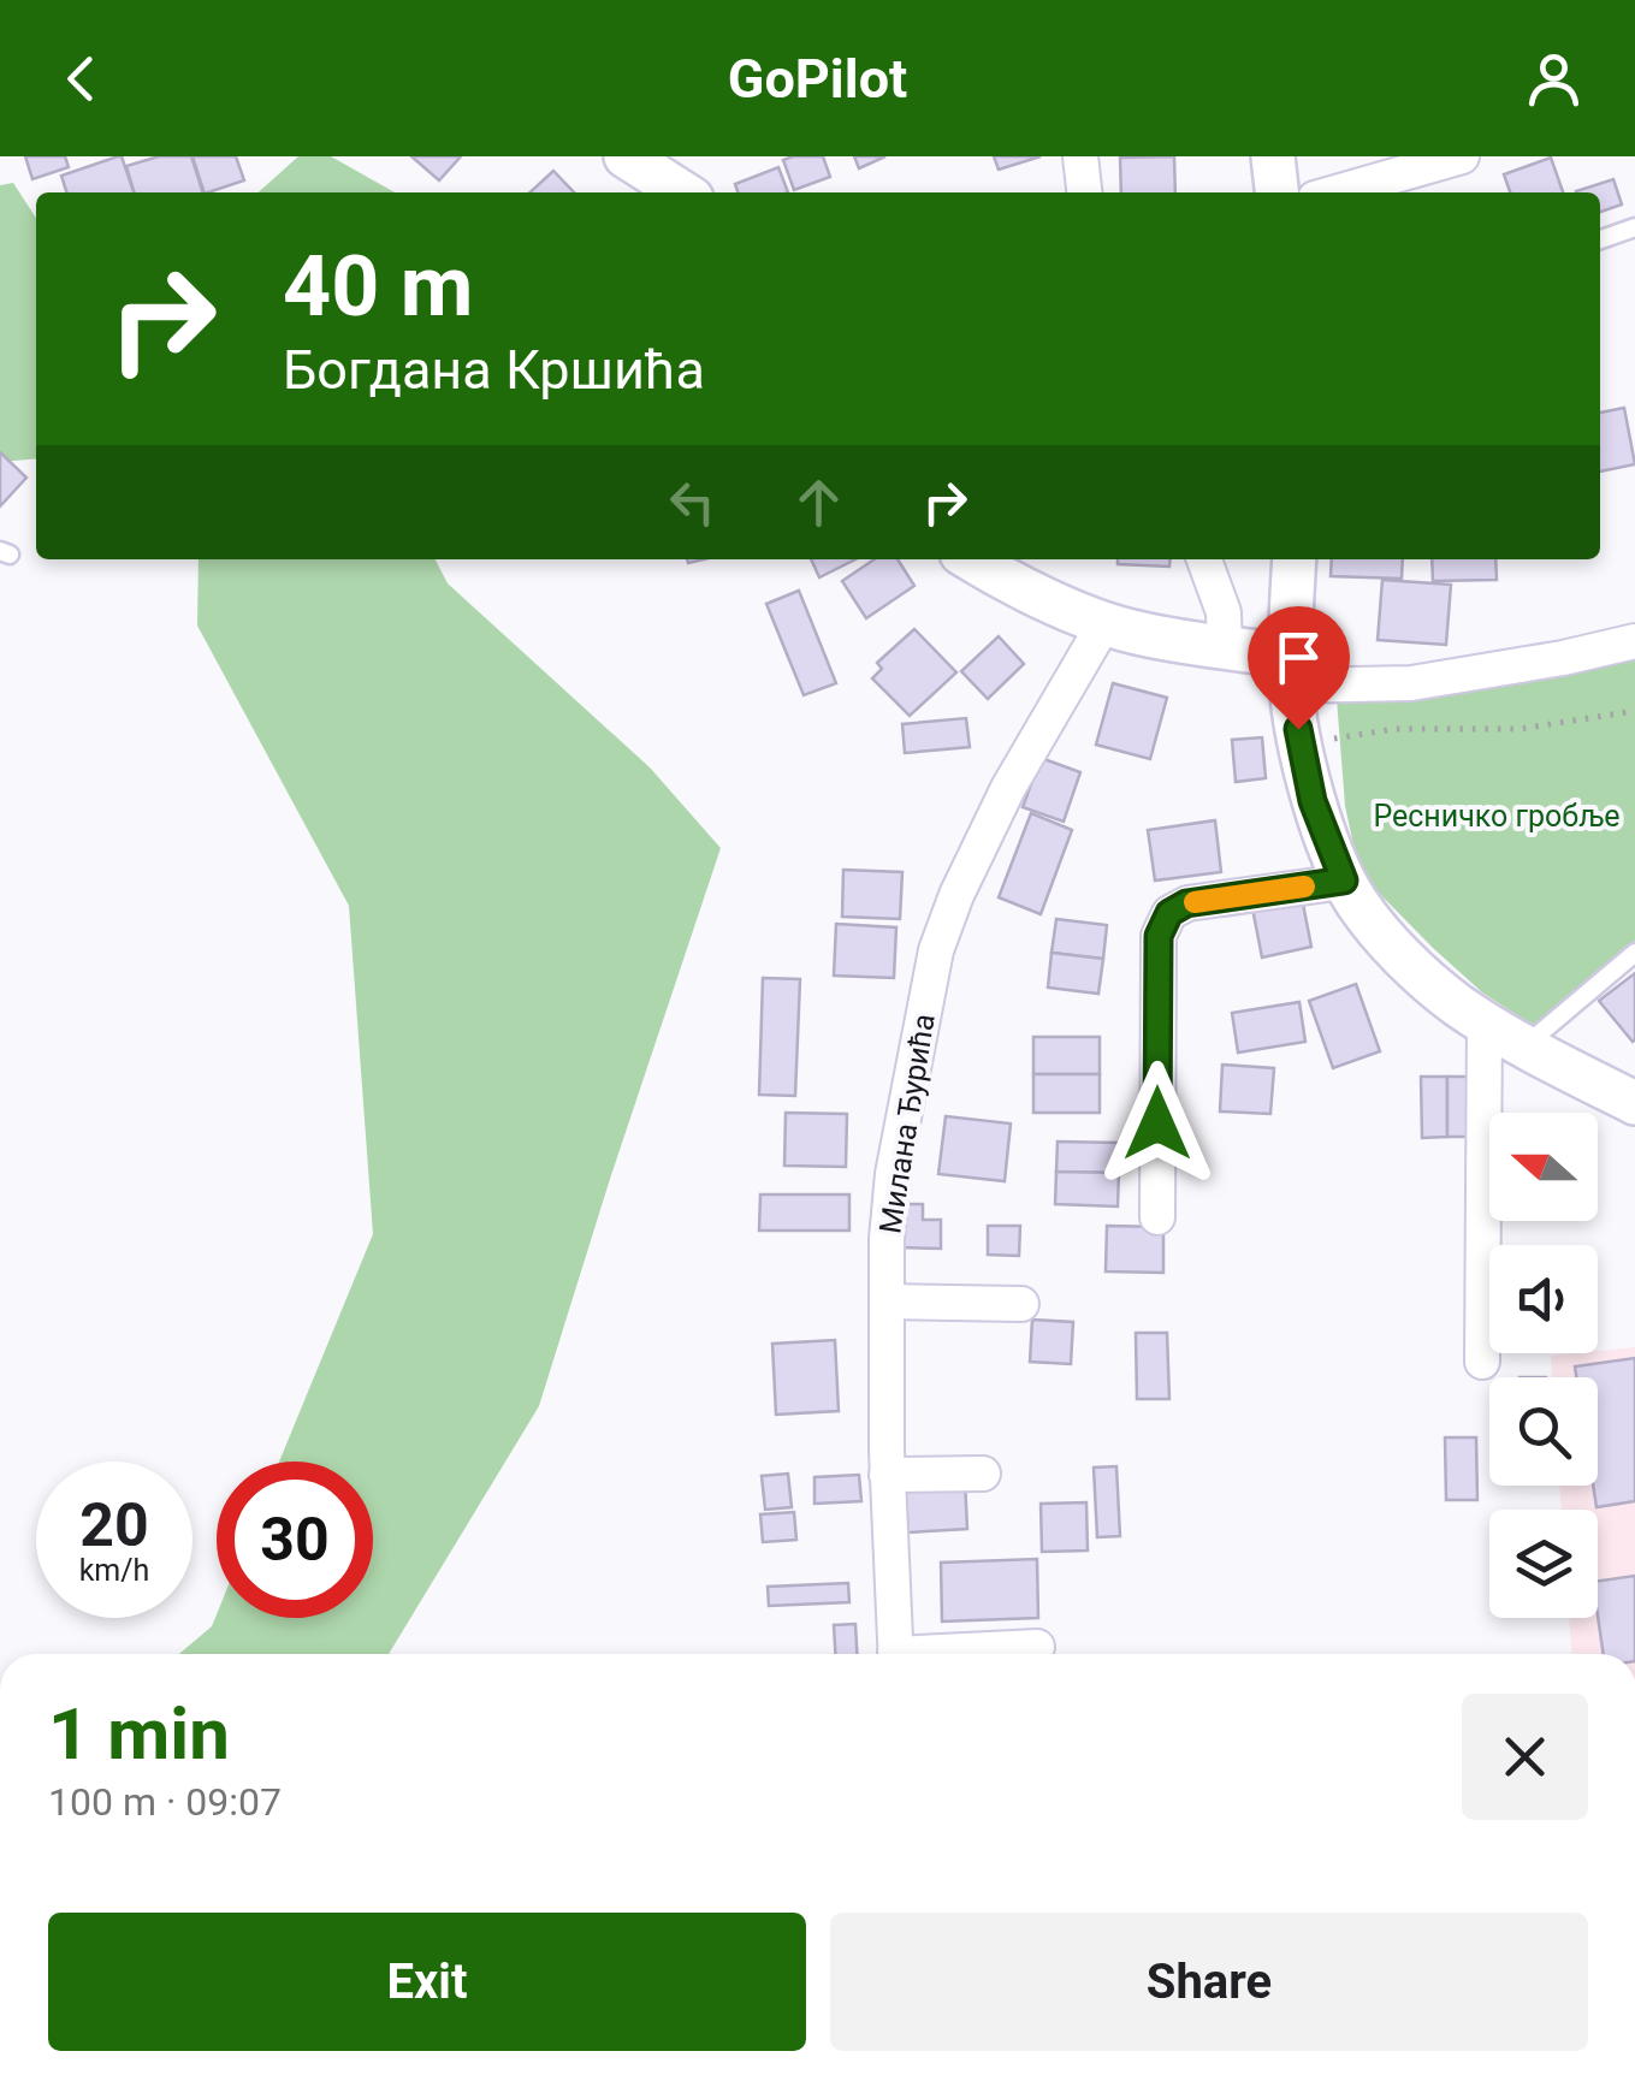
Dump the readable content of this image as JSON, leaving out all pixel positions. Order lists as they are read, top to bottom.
{
  "streets": {
    "street": ["Милана Ђурића"]
  },
  "parks": ["Ресничко гробље"],
  "north": "left",
  "page": {
    "header": "GoPilot",
    "turn": ["40 m", "Богдана Кршића"],
    "speed": "20 km/h",
    "limit": "30",
    "heading": ["1 min", "100 m · 09:07"],
    "buttons": ["Exit", "Share"]
  }
}
